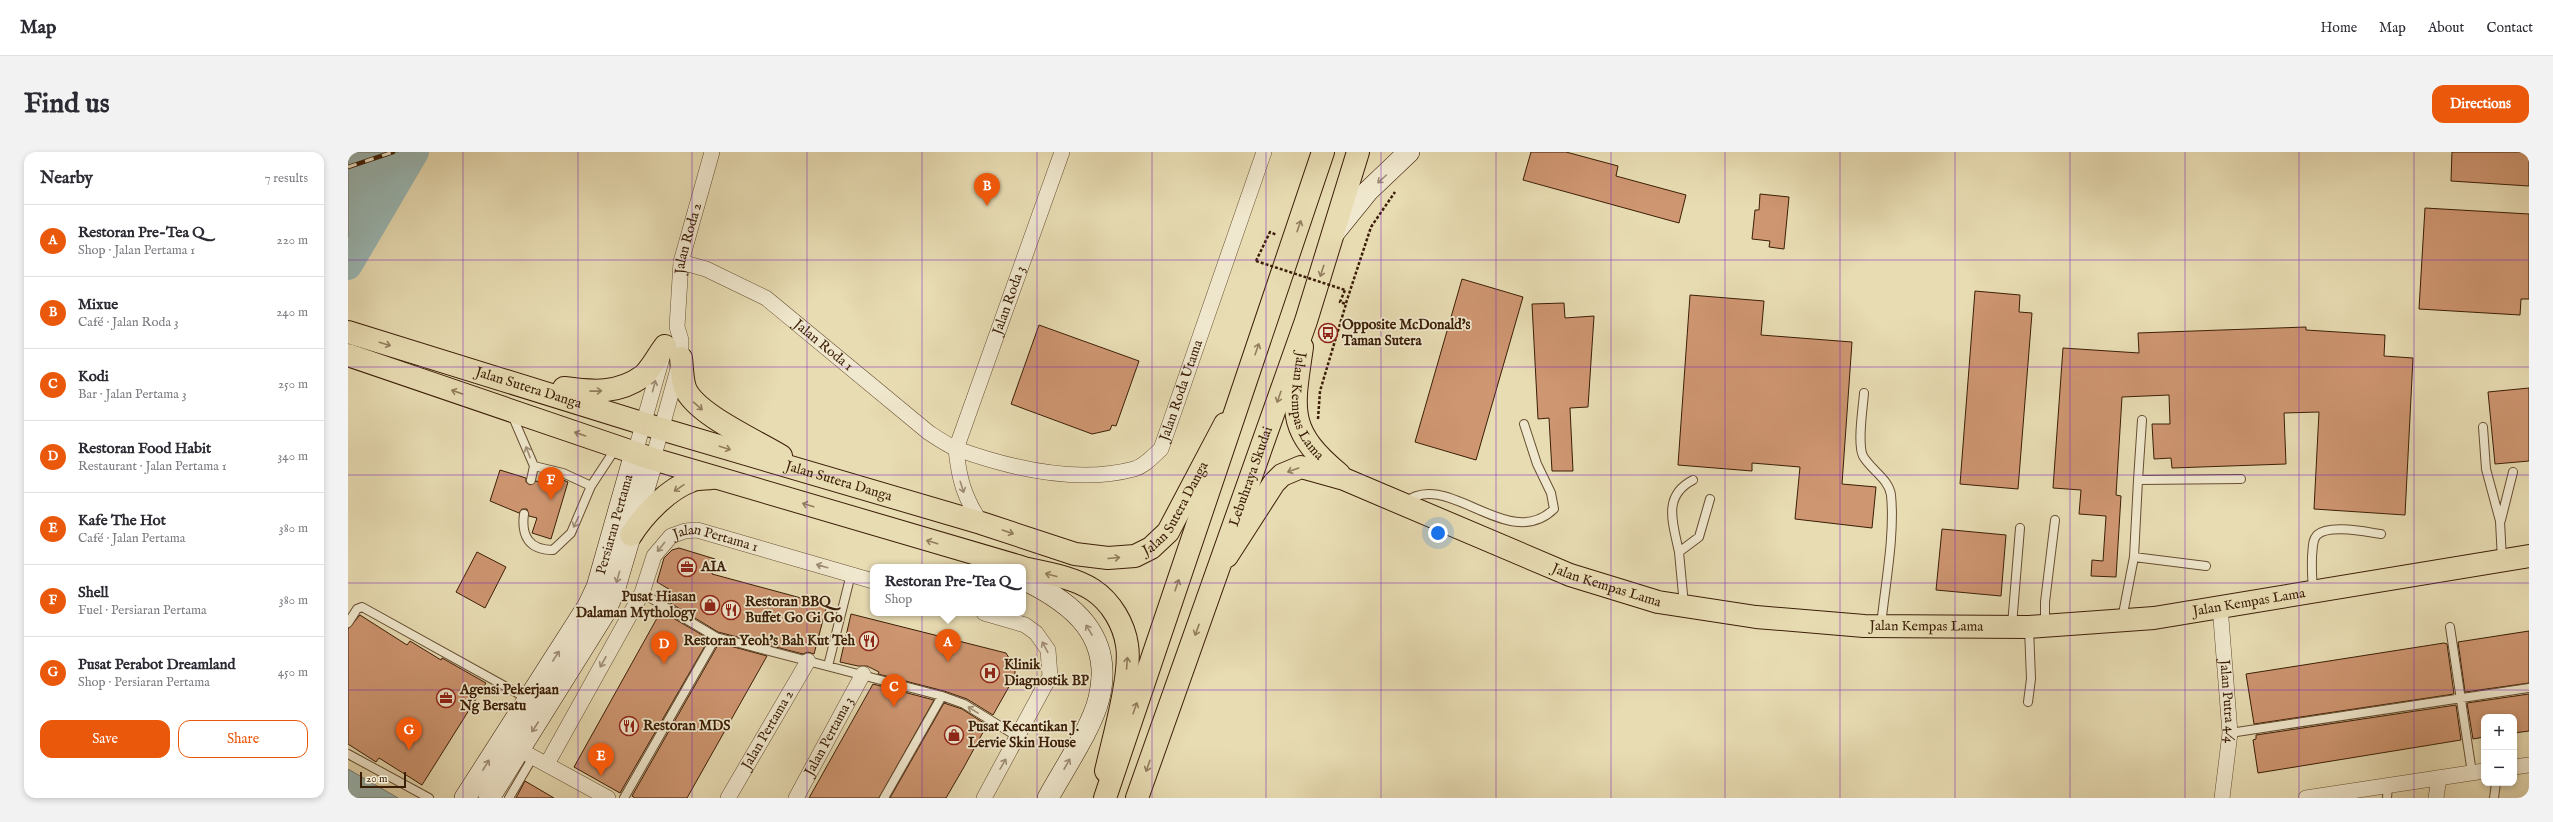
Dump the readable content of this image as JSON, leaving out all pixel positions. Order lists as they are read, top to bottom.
{
  "streets": {
    "main road": ["Jalan Sutera Danga", "Jalan Kempas Lama", "Lebuhraya Skudai"],
    "street": [
      "Jalan Roda 2",
      "Jalan Roda 3",
      "Jalan Roda 1",
      "Jalan Roda Utama",
      "Persiaran Pertama",
      "Jalan Pertama 1",
      "Jalan Putra 4/4",
      "Jalan Pertama 2",
      "Jalan Pertama 3"
    ]
  },
  "crossings": [
    ["Jalan Roda 2", "Jalan Roda 1"],
    ["Jalan Roda 2", "Jalan Sutera Danga"],
    ["Jalan Roda 2", "Persiaran Pertama"],
    ["Jalan Roda 3", "Jalan Roda 1"],
    ["Jalan Roda 3", "Jalan Roda Utama"],
    ["Jalan Roda 1", "Jalan Roda Utama"],
    ["Jalan Sutera Danga", "Persiaran Pertama"],
    ["Jalan Kempas Lama", "Lebuhraya Skudai"],
    ["Jalan Kempas Lama", "Jalan Putra 4/4"]
  ],
  "places": {
    "bus stop": ["Opposite McDonald's Taman Sutera"],
    "office": ["AIA", "Agensi Pekerjaan Ng Bersatu"],
    "shop": ["Pusat Hiasan Dalaman Mythology", "Pusat Kecantikan J. Lervie Skin House"],
    "restaurant": ["Restoran BBQ Buffet Go Gi Go", "Restoran Yeoh's Bah Kut Teh", "Restoran MDS"],
    "hospital": ["Klinik Diagnostik BP"]
  },
  "scale_bar": "20 m",
  "page": {
    "header": "Map",
    "nav": [
      "Home",
      "Map",
      "About",
      "Contact"
    ],
    "buttons": [
      "Directions",
      ["Save", "Share"]
    ],
    "title": "Find us",
    "heading": ["Nearby", "7 results"],
    "pins": [
      "B",
      "F",
      "A",
      "D",
      "C",
      "G",
      "E"
    ],
    "list": [
      {
        "mark": "A",
        "name": "Restoran Pre-Tea Q",
        "note": "Shop · Jalan Pertama 1",
        "value": "220 m"
      },
      {
        "mark": "B",
        "name": "Mixue",
        "note": "Café · Jalan Roda 3",
        "value": "240 m"
      },
      {
        "mark": "C",
        "name": "Kodi",
        "note": "Bar · Jalan Pertama 3",
        "value": "250 m"
      },
      {
        "mark": "D",
        "name": "Restoran Food Habit",
        "note": "Restaurant · Jalan Pertama 1",
        "value": "340 m"
      },
      {
        "mark": "E",
        "name": "Kafe The Hot",
        "note": "Café · Jalan Pertama",
        "value": "380 m"
      },
      {
        "mark": "F",
        "name": "Shell",
        "note": "Fuel · Persiaran Pertama",
        "value": "380 m"
      },
      {
        "mark": "G",
        "name": "Pusat Perabot Dreamland",
        "note": "Shop · Persiaran Pertama",
        "value": "450 m"
      }
    ],
    "popup": ["Restoran Pre-Tea Q", "Shop"],
    "map_buttons": ["+", "−"],
    "scale": "20 m"
  }
}
